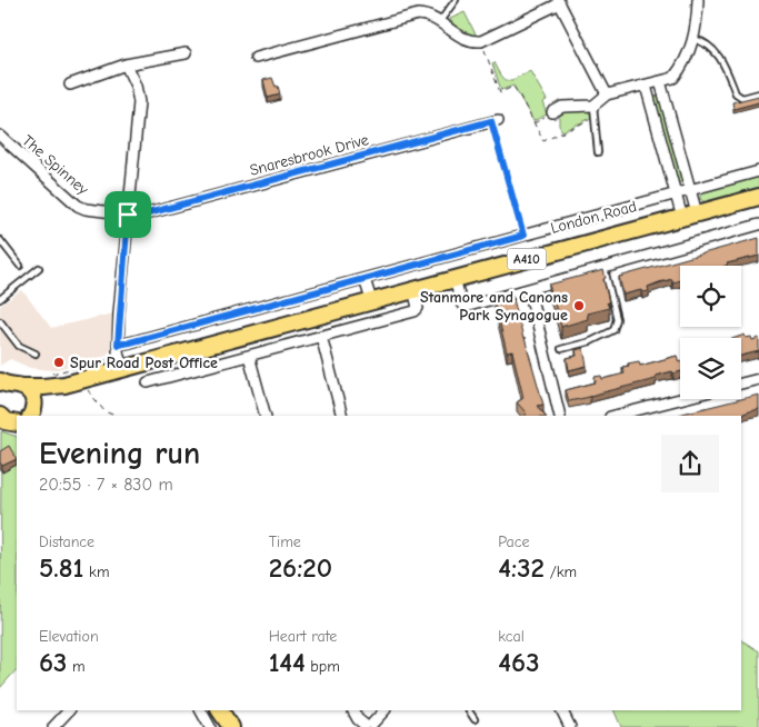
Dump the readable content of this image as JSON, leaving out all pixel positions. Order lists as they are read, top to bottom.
{
  "streets": {
    "main road": ["London Road", "A410"],
    "street": ["Snaresbrook Drive", "The Spinney"]
  },
  "crossings": [
    ["Snaresbrook Drive", "The Spinney"]
  ],
  "places": ["Stanmore and Canons Park Synagogue", "Spur Road Post Office"],
  "page": {
    "heading": ["Evening run", "20:55 · 7 × 830 m"],
    "stats": [
      ["Distance", "5.81 km"],
      ["Time", "26:20"],
      ["Pace", "4:32 /km"],
      ["Elevation", "63 m"],
      ["Heart rate", "144 bpm"],
      ["kcal", "463"]
    ]
  }
}
